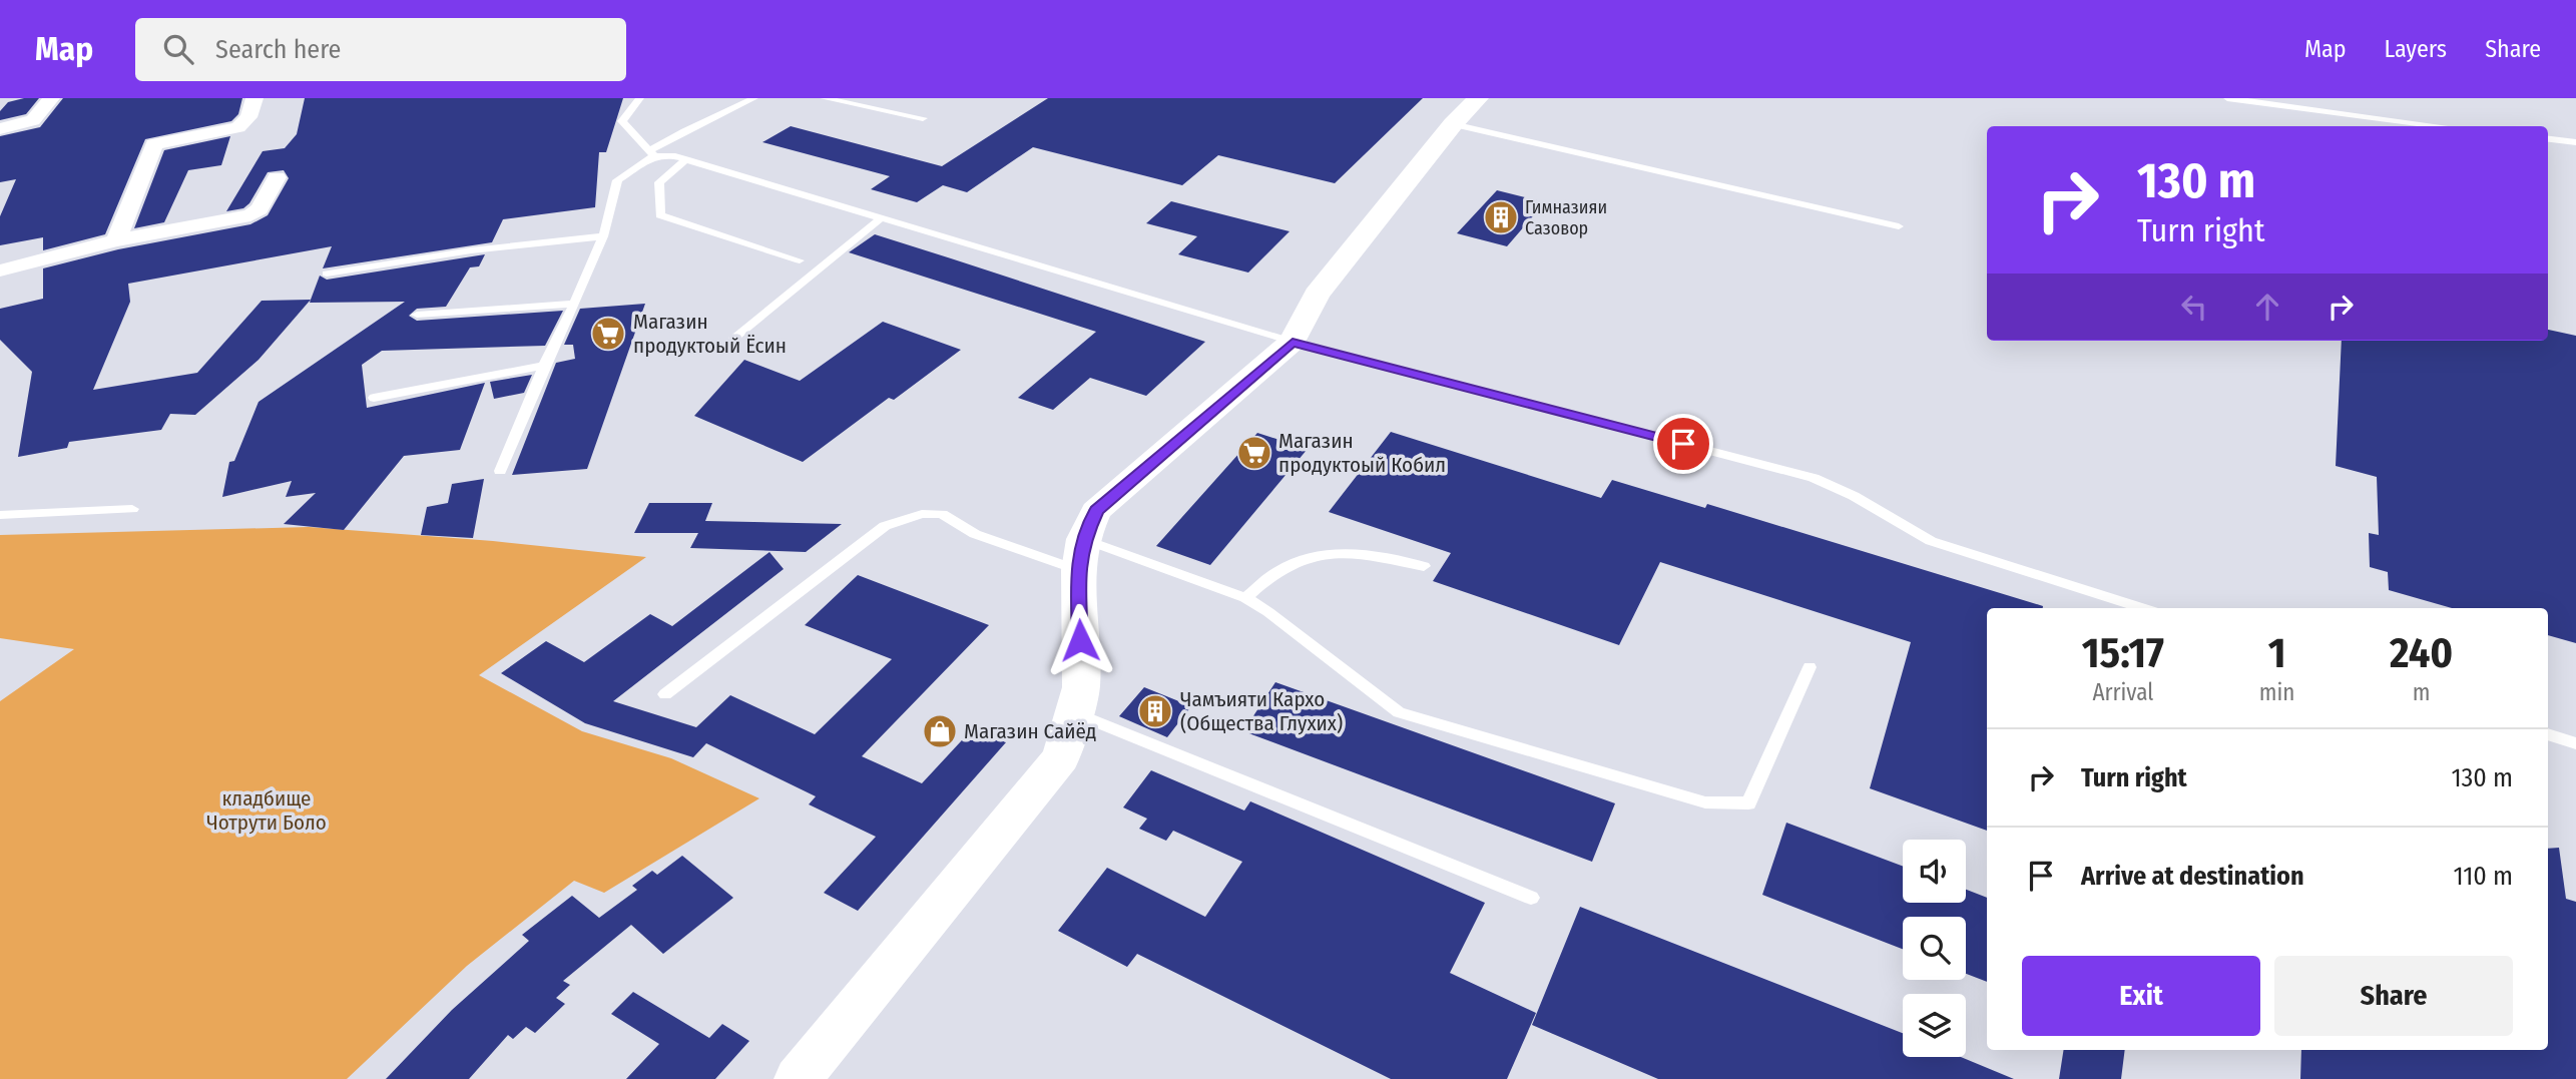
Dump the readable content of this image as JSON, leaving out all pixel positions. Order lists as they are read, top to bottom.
{
  "parks": ["кладбище Чотрути Боло"],
  "places": {
    "building": ["Гимназияи Сазовор", "Чамъияти Кархо (Общества Глухих)"],
    "supermarket": ["Магазин продуктоый Ёсин", "Магазин продуктоый Кобил"],
    "shop": ["Магазин Сайёд"]
  },
  "page": {
    "header": "Map",
    "search": "Search here",
    "nav": ["Map", "Layers", "Share"],
    "turn": ["130 m", "Turn right"],
    "eta": [
      "15:17",
      "Arrival",
      "1",
      "min",
      "240",
      "m"
    ],
    "list": [
      {
        "name": "Turn right",
        "value": "130 m"
      },
      {
        "name": "Arrive at destination",
        "value": "110 m"
      }
    ],
    "buttons": ["Exit", "Share"]
  }
}
